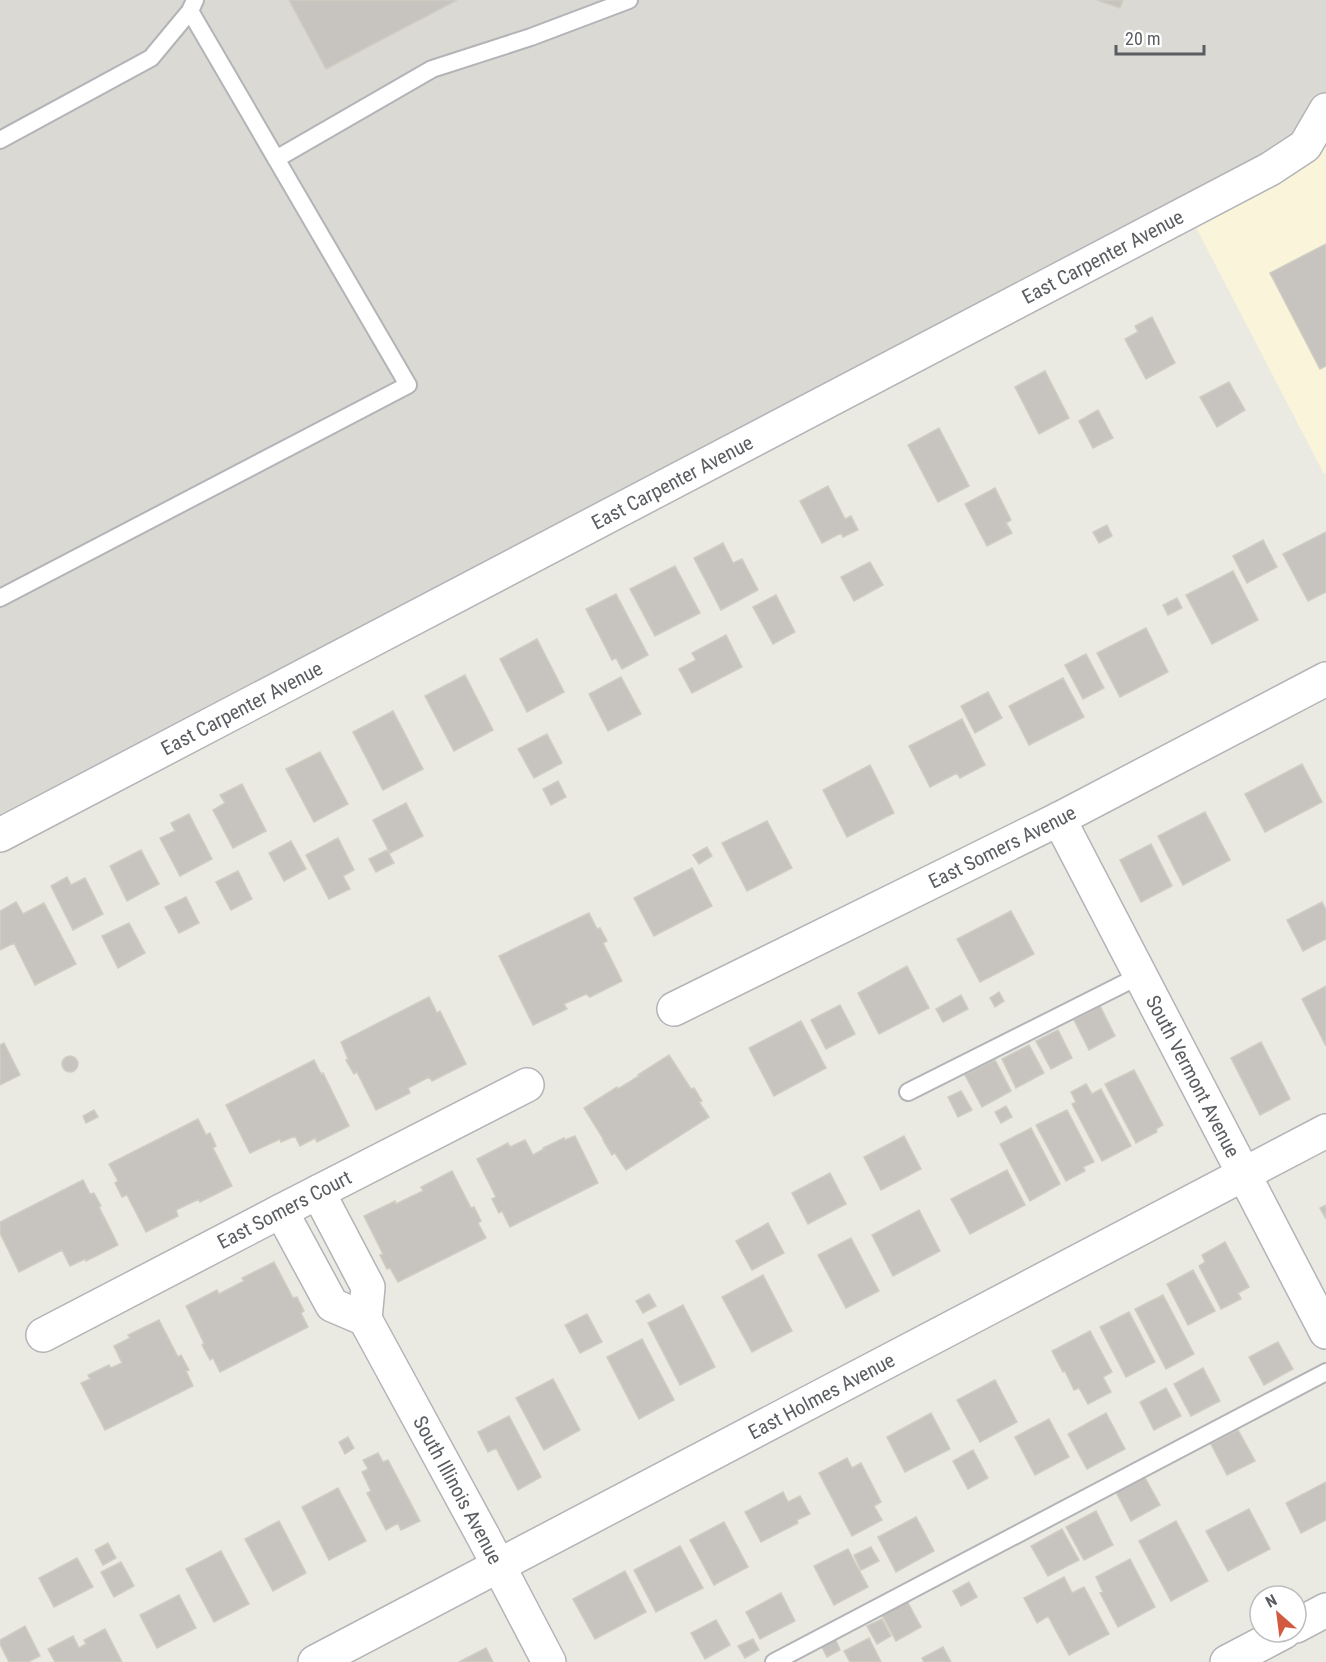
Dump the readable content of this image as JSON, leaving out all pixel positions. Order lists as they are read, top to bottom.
{
  "streets": {
    "street": [
      "East Carpenter Avenue",
      "East Somers Avenue",
      "South Vermont Avenue",
      "East Somers Court",
      "East Holmes Avenue",
      "South Illinois Avenue"
    ]
  },
  "crossings": [
    ["East Somers Avenue", "South Vermont Avenue"],
    ["South Vermont Avenue", "East Holmes Avenue"],
    ["East Holmes Avenue", "South Illinois Avenue"]
  ],
  "scale_bar": "20 m",
  "north": "top left"
}
